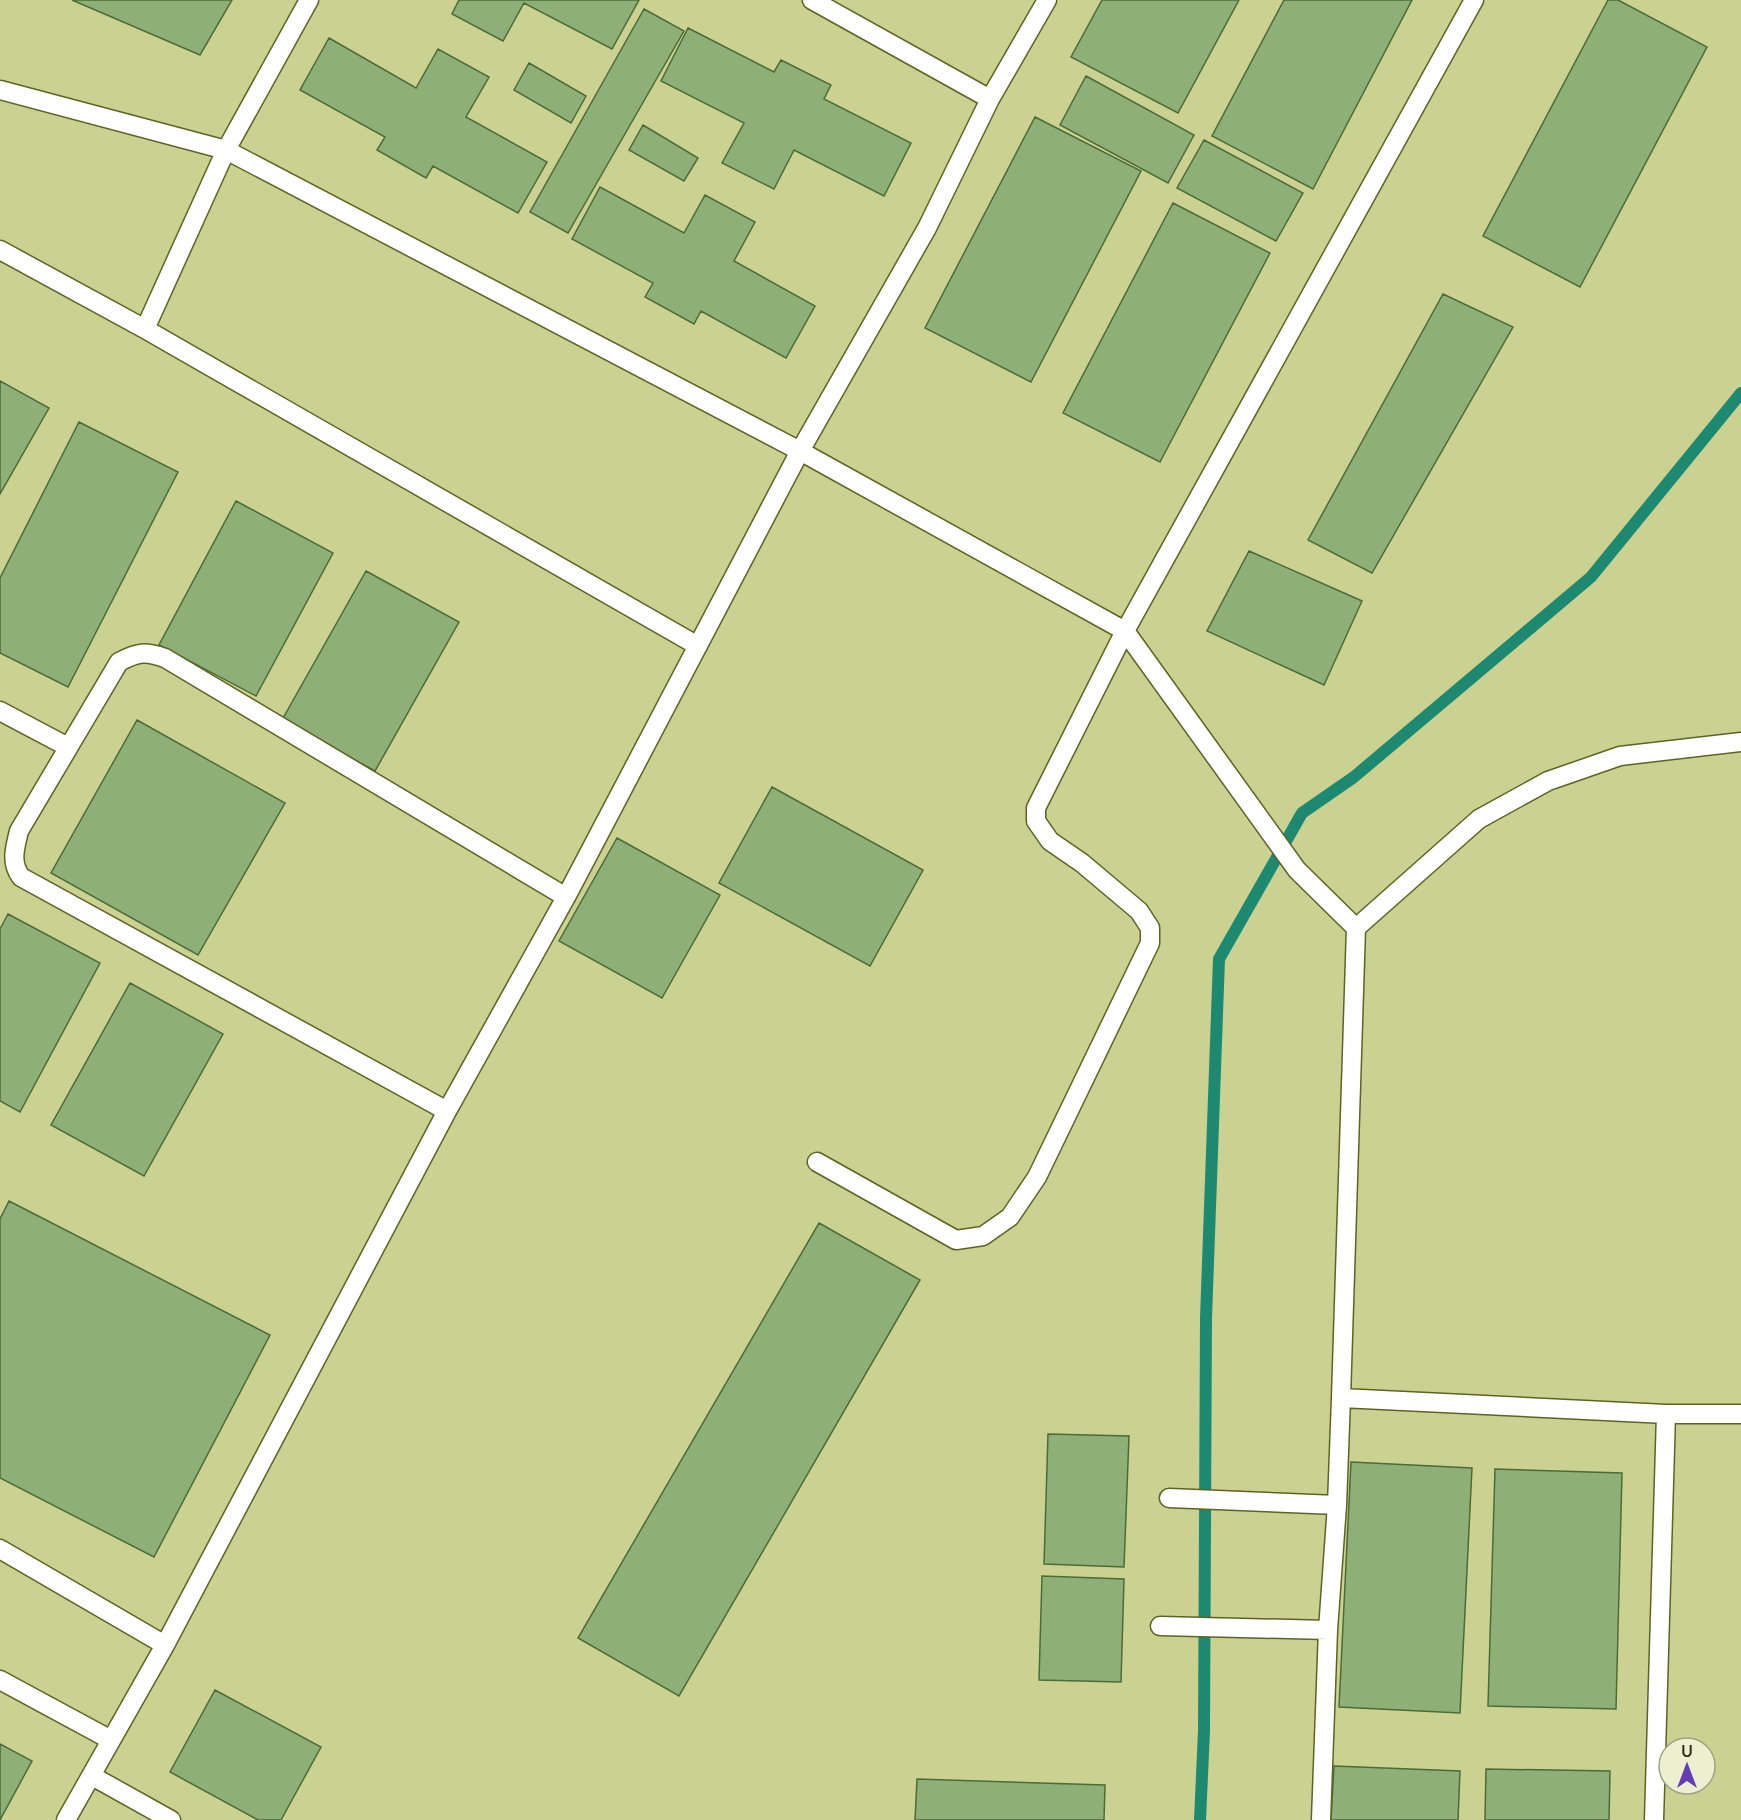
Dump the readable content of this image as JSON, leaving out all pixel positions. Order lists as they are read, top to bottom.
{
  "north": "top"
}
